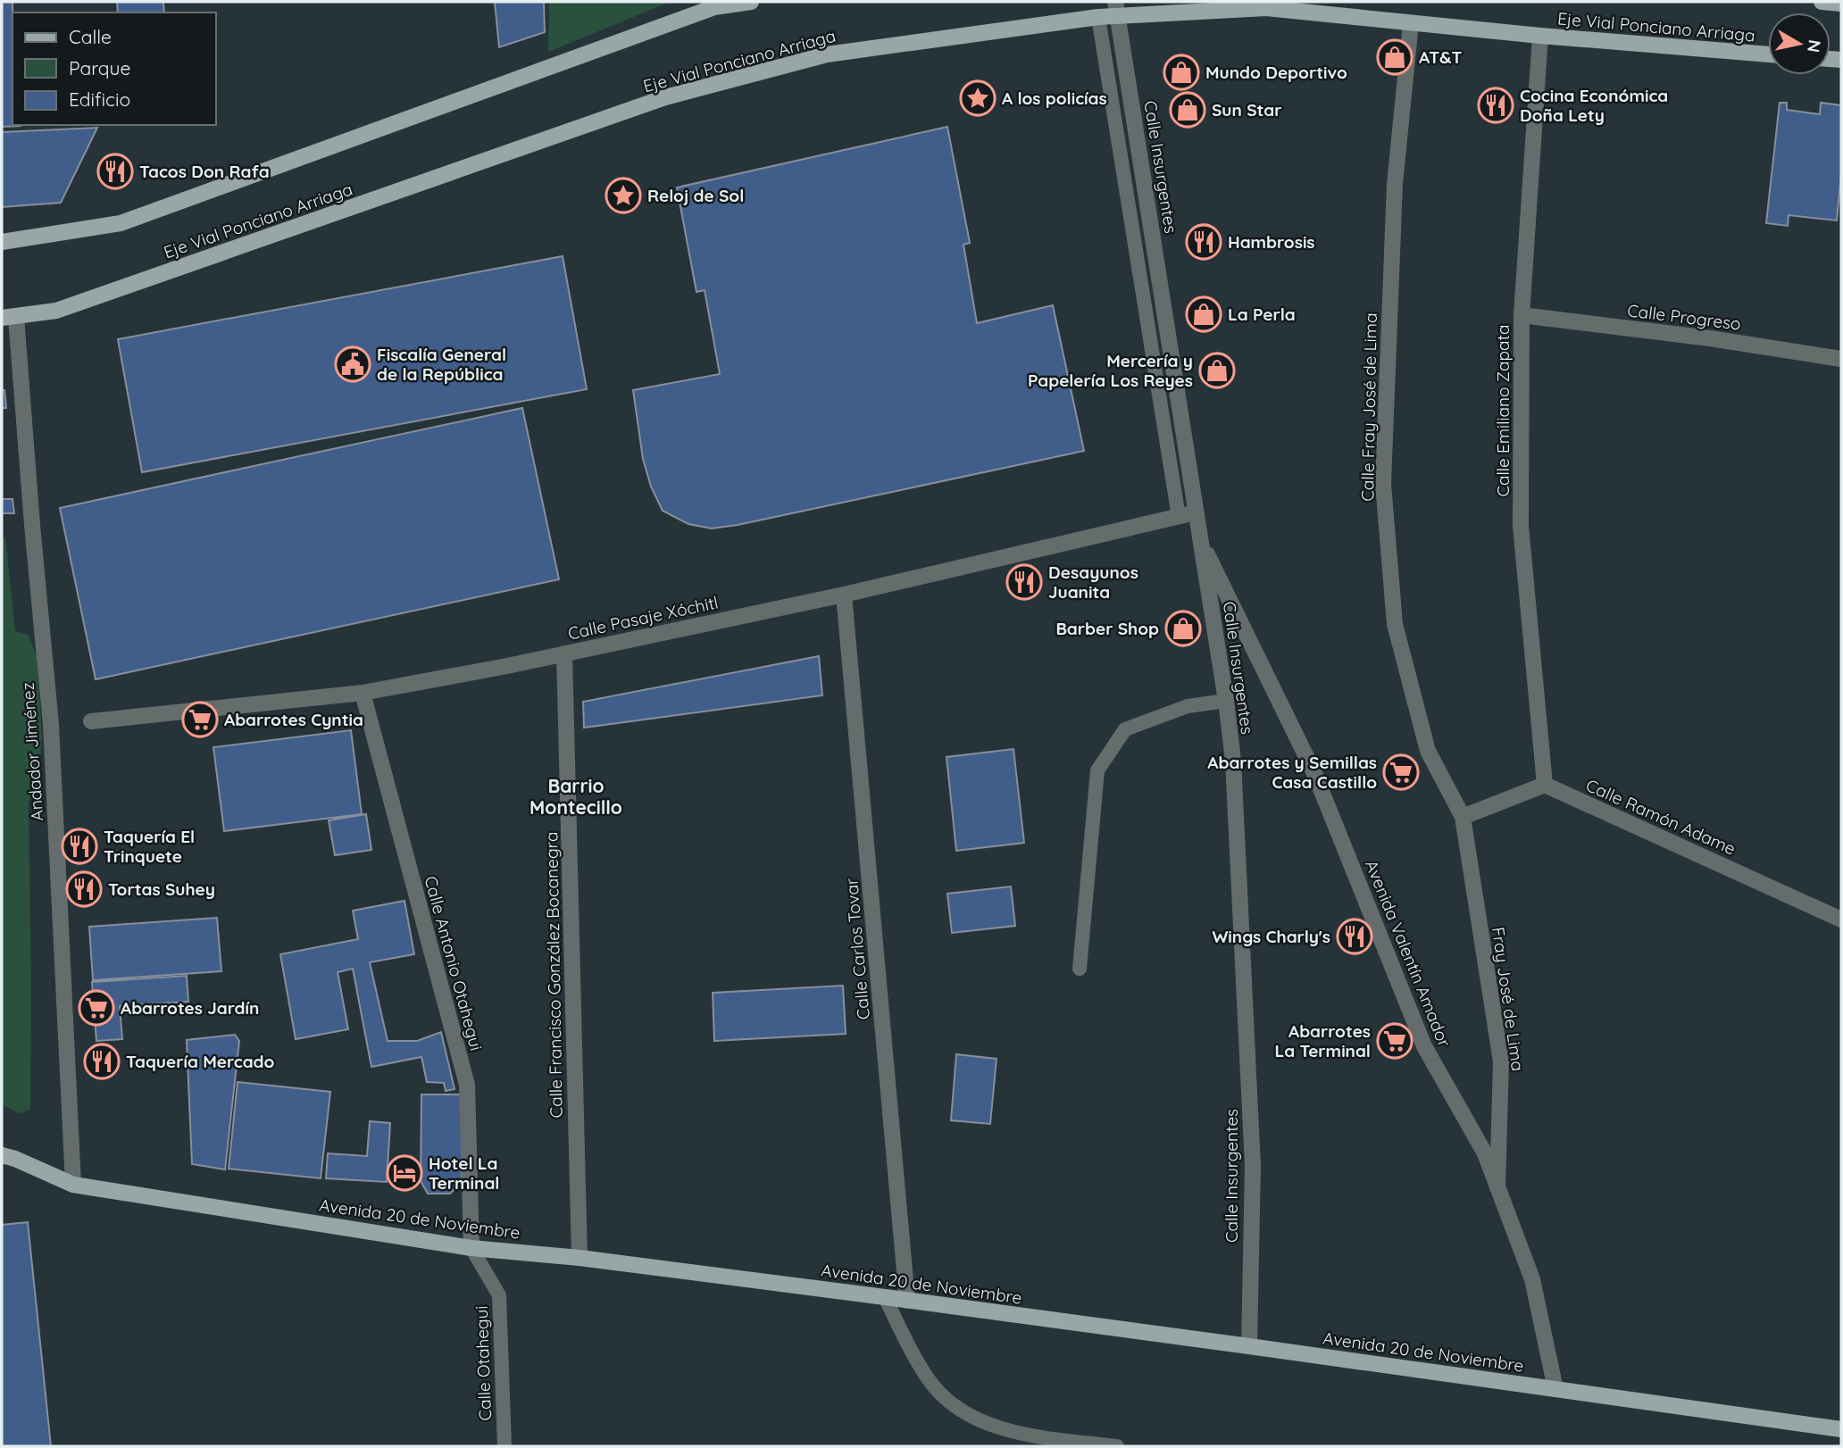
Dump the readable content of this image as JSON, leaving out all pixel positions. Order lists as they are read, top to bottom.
{
  "streets": {
    "main road": ["Eje Vial Ponciano Arriaga", "Avenida 20 de Noviembre"],
    "street": [
      "Calle Insurgentes",
      "Calle Progreso",
      "Calle Fray José de Lima",
      "Calle Emiliano Zapata",
      "Calle Pasaje Xóchitl",
      "Andador Jiménez",
      "Calle Ramón Adame",
      "Calle Carlos Tovar",
      "Avenida Valentín Amador",
      "Calle Antonio Otahegui",
      "Calle Francisco González Bocanegra",
      "Fray José de Lima"
    ],
    "lane": ["Calle Otahegui"]
  },
  "crossings": [
    ["Eje Vial Ponciano Arriaga", "Calle Insurgentes"],
    ["Eje Vial Ponciano Arriaga", "Calle Fray José de Lima"],
    ["Eje Vial Ponciano Arriaga", "Calle Emiliano Zapata"],
    ["Eje Vial Ponciano Arriaga", "Andador Jiménez"],
    ["Calle Insurgentes", "Calle Pasaje Xóchitl"],
    ["Calle Insurgentes", "Avenida Valentín Amador"],
    ["Calle Insurgentes", "Avenida 20 de Noviembre"],
    ["Calle Progreso", "Calle Emiliano Zapata"],
    ["Calle Fray José de Lima", "Fray José de Lima"],
    ["Calle Emiliano Zapata", "Calle Ramón Adame"],
    ["Calle Pasaje Xóchitl", "Calle Carlos Tovar"],
    ["Calle Pasaje Xóchitl", "Calle Antonio Otahegui"],
    ["Calle Pasaje Xóchitl", "Calle Francisco González Bocanegra"],
    ["Andador Jiménez", "Avenida 20 de Noviembre"],
    ["Calle Carlos Tovar", "Avenida 20 de Noviembre"],
    ["Avenida Valentín Amador", "Fray José de Lima"],
    ["Avenida Valentín Amador", "Avenida 20 de Noviembre"],
    ["Calle Antonio Otahegui", "Avenida 20 de Noviembre"],
    ["Calle Antonio Otahegui", "Calle Otahegui"],
    ["Calle Francisco González Bocanegra", "Avenida 20 de Noviembre"],
    ["Avenida 20 de Noviembre", "Calle Otahegui"]
  ],
  "districts": ["Barrio Montecillo"],
  "places": {
    "shop": [
      "AT&T",
      "Mundo Deportivo",
      "Sun Star",
      "La Perla",
      "Mercería y Papelería Los Reyes",
      "Barber Shop"
    ],
    "place": ["A los policías", "Reloj de Sol"],
    "restaurant": [
      "Cocina Económica Doña Lety",
      "Tacos Don Rafa",
      "Hambrosis",
      "Desayunos Juanita",
      "Taquería El Trinquete",
      "Tortas Suhey",
      "Wings Charly's",
      "Taquería Mercado"
    ],
    "public building": ["Fiscalía General de la República"],
    "supermarket": [
      "Abarrotes Cyntia",
      "Abarrotes y Semillas Casa Castillo",
      "Abarrotes Jardín",
      "Abarrotes La Terminal"
    ],
    "hotel": ["Hotel La Terminal"]
  },
  "legend": ["Calle", "Parque", "Edificio"],
  "north": "right"
}
